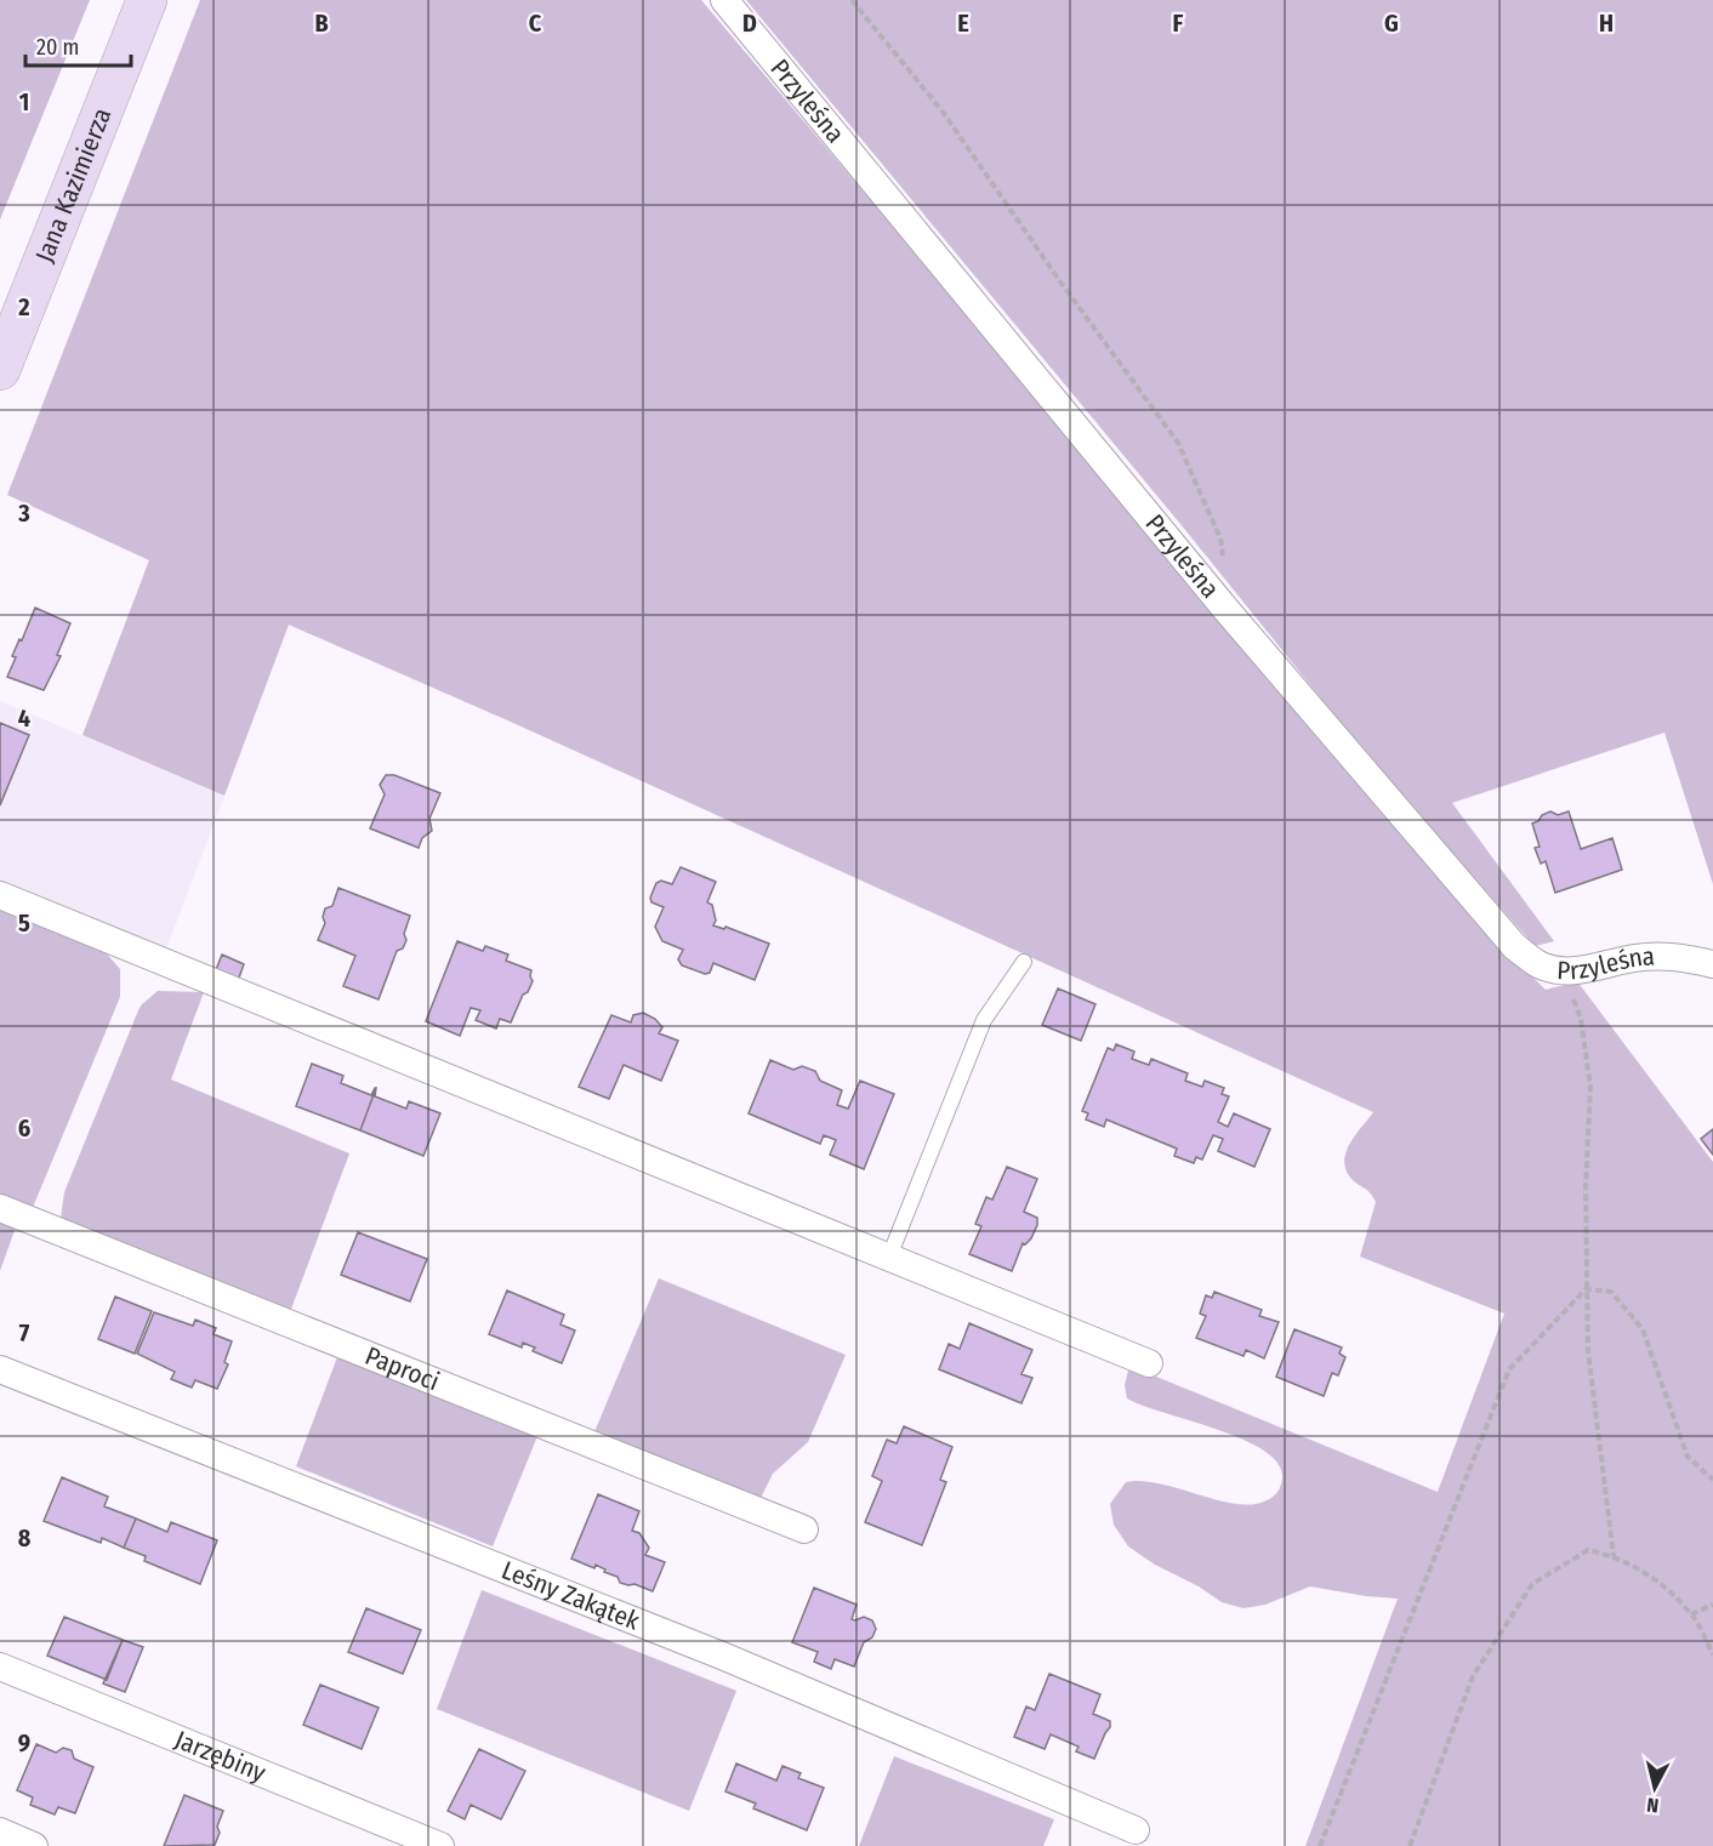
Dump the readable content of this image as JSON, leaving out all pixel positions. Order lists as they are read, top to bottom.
{
  "streets": {
    "main road": ["Jana Kazimierza"],
    "street": [
      "Przyleśna",
      "Paproci",
      "Leśny Zakątek",
      "Jarzębiny"
    ]
  },
  "scale_bar": "20 m",
  "north": "bottom",
  "grid": {
    "columns": [
      "B",
      "C",
      "D",
      "E",
      "F",
      "G",
      "H"
    ],
    "rows": [
      "1",
      "2",
      "3",
      "4",
      "5",
      "6",
      "7",
      "8",
      "9"
    ]
  }
}
